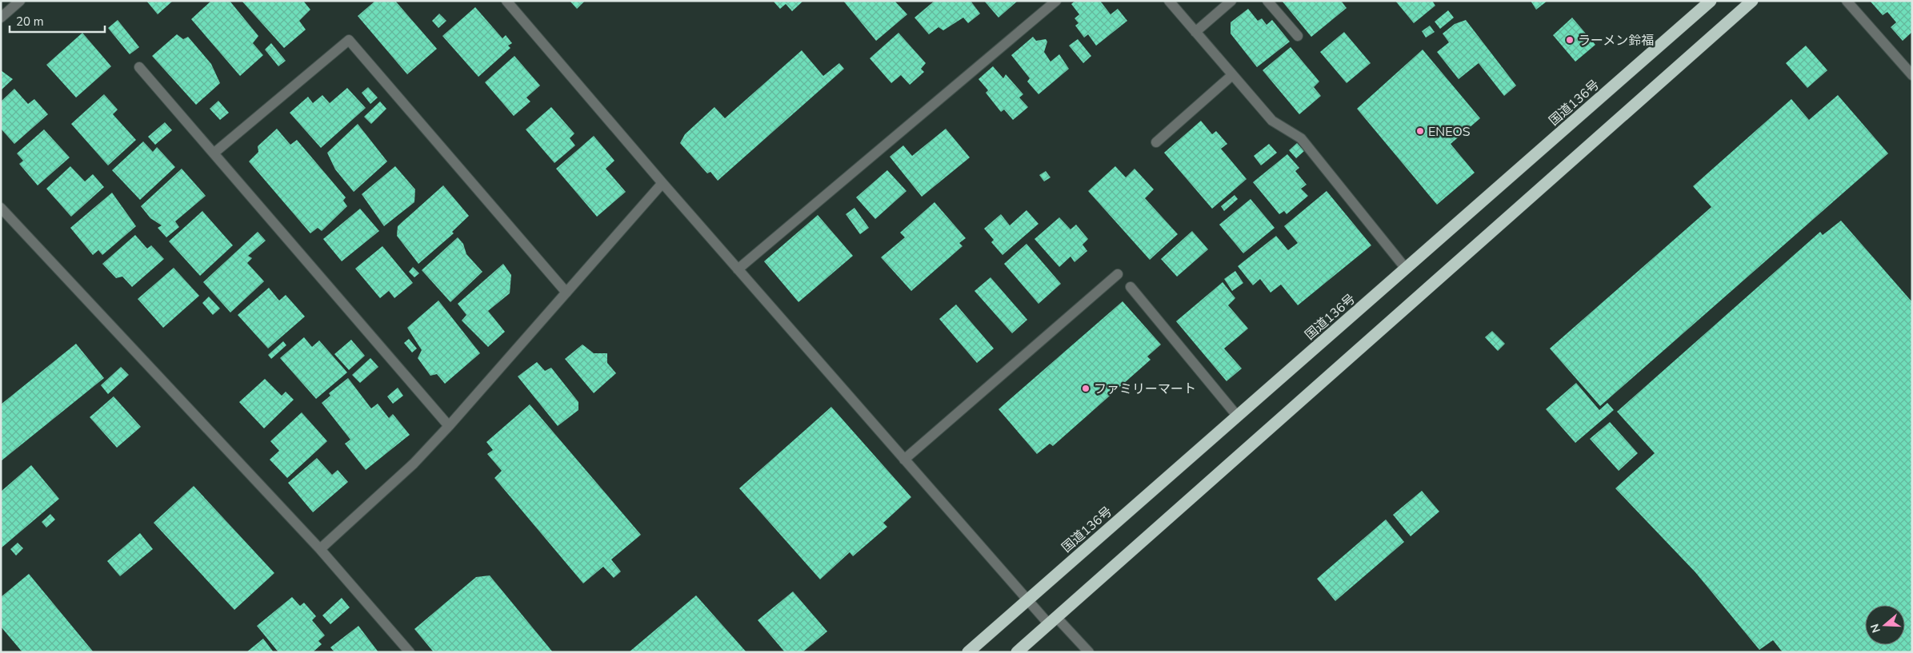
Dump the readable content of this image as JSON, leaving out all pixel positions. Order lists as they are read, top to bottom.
{
  "streets": {
    "highway": ["国道136号"]
  },
  "places": ["ラーメン鈴福", "ENEOS", "ファミリーマート"],
  "scale_bar": "20 m",
  "north": "left"
}
